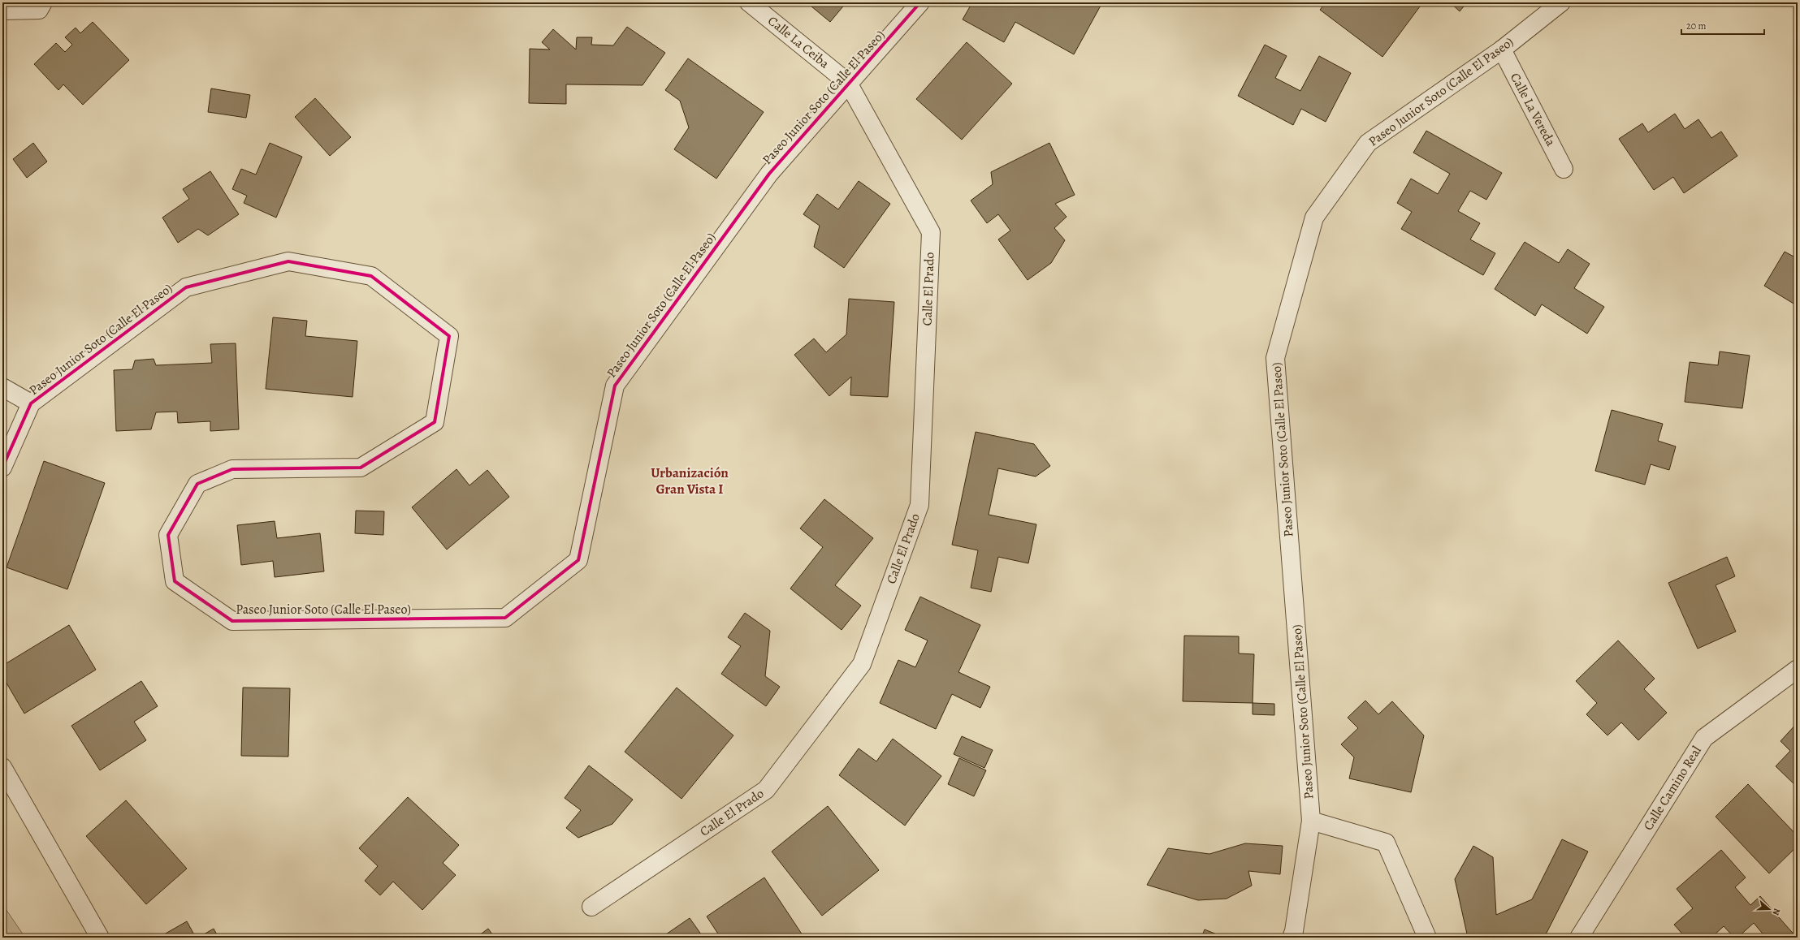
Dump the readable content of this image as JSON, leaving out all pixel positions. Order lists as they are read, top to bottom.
{
  "streets": {
    "street": [
      "Calle La Ceiba",
      "Paseo Junior Soto (Calle El Paseo)",
      "Calle La Vereda",
      "Calle El Prado",
      "Calle Camino Real"
    ]
  },
  "crossings": [
    ["Calle La Ceiba", "Paseo Junior Soto (Calle El Paseo)"],
    ["Calle La Ceiba", "Calle El Prado"],
    ["Paseo Junior Soto (Calle El Paseo)", "Calle La Vereda"],
    ["Paseo Junior Soto (Calle El Paseo)", "Calle El Prado"]
  ],
  "districts": ["Urbanización Gran Vista I"],
  "scale_bar": "20 m",
  "north": "right"
}
